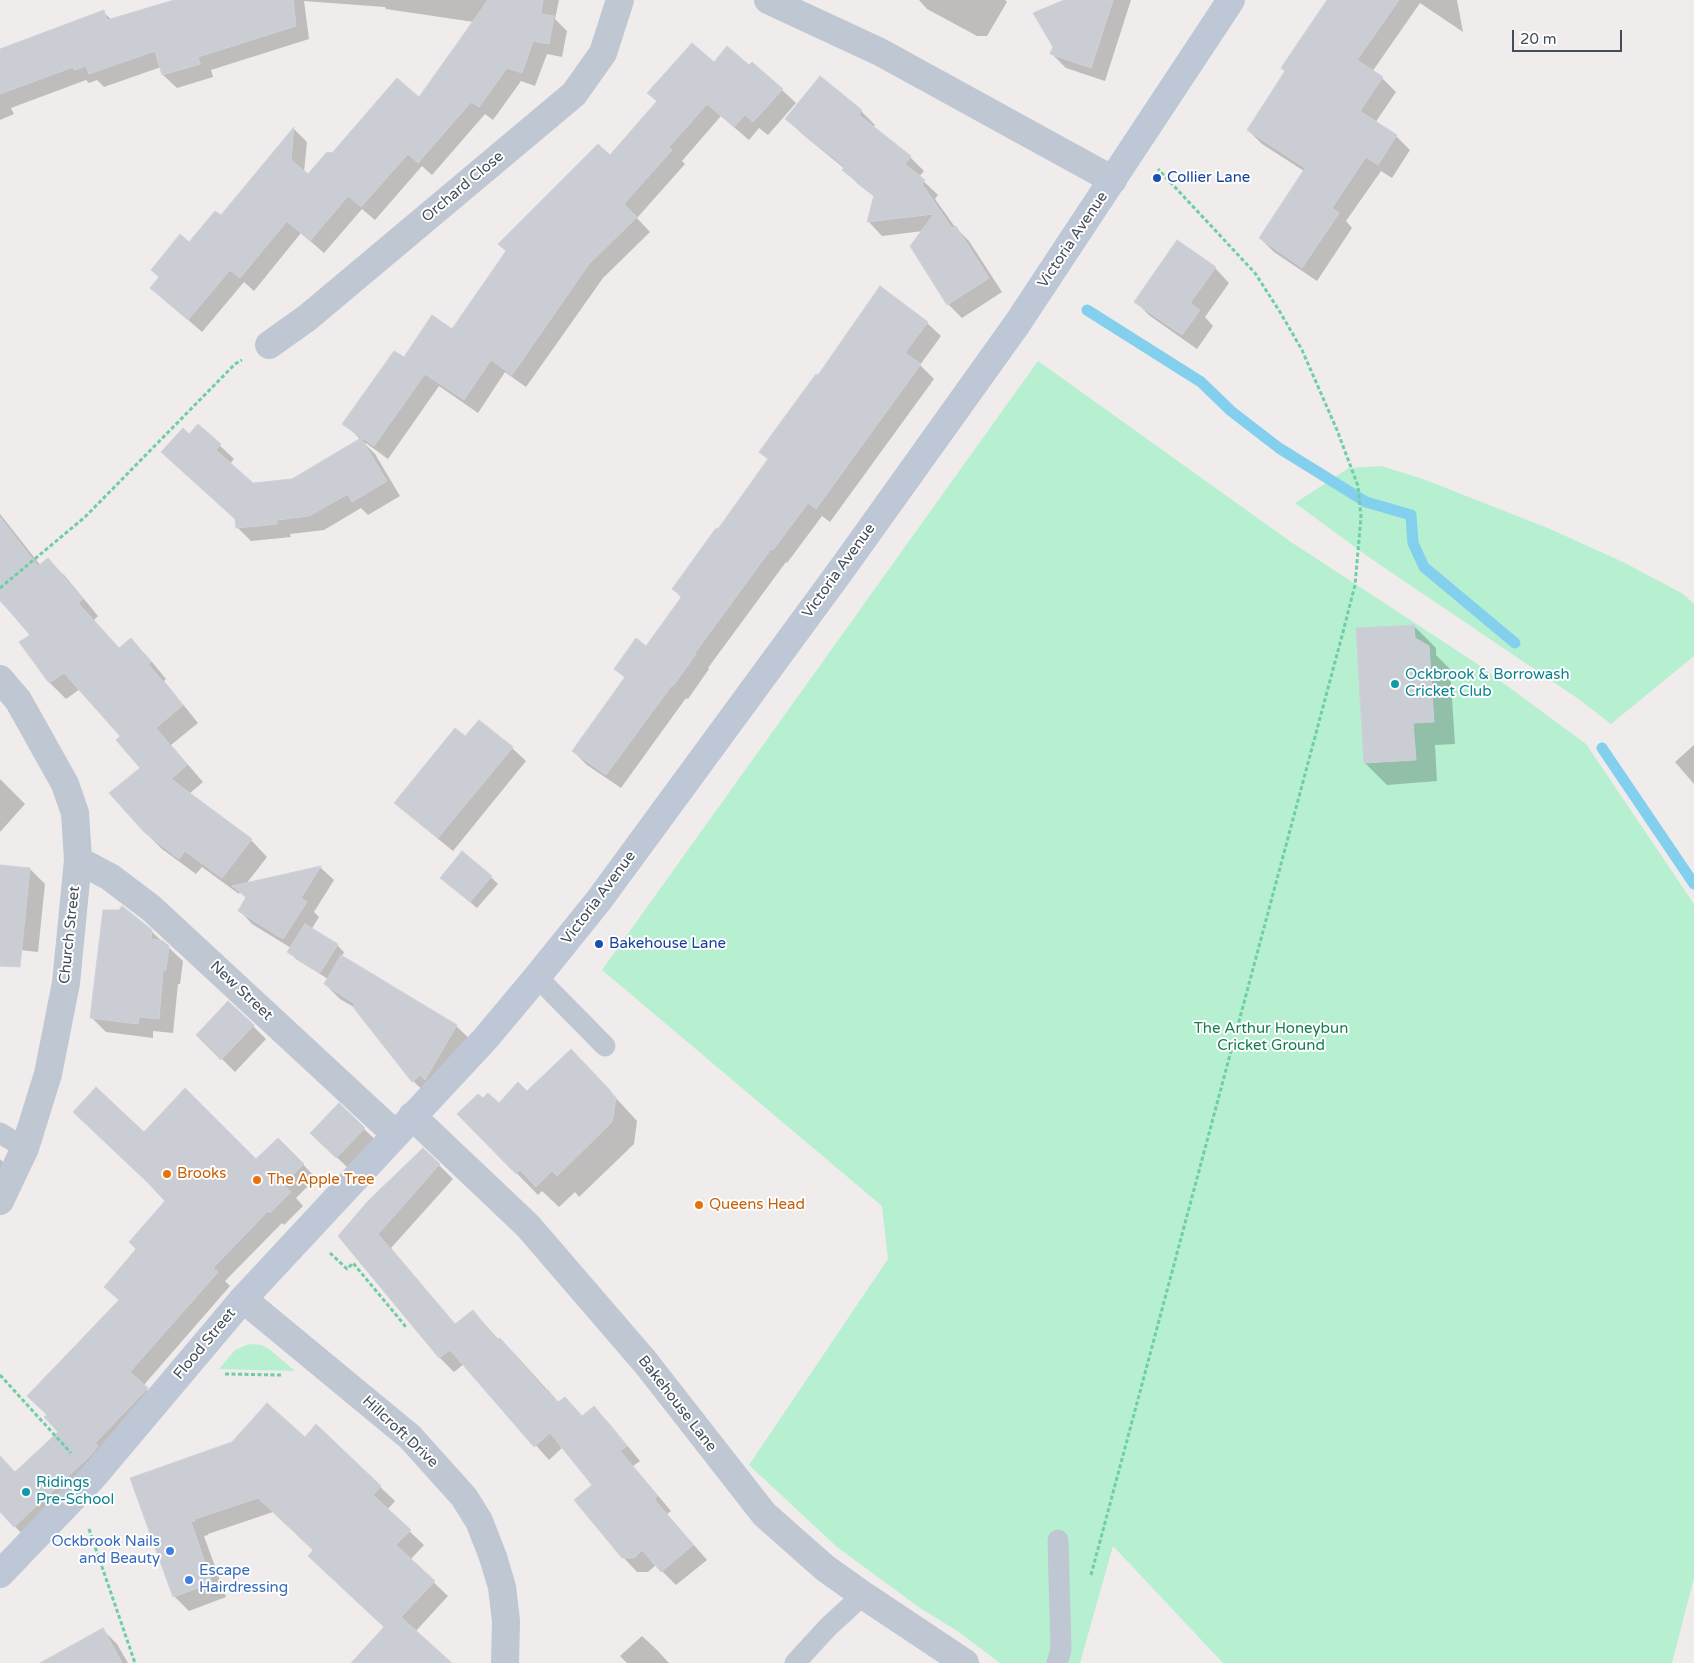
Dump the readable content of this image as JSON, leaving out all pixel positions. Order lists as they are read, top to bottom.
{
  "streets": {
    "street": [
      "Orchard Close",
      "Victoria Avenue",
      "Church Street",
      "New Street",
      "Flood Street",
      "Bakehouse Lane",
      "Hillcroft Drive"
    ]
  },
  "crossings": [
    ["Victoria Avenue", "New Street"],
    ["Victoria Avenue", "Flood Street"],
    ["Victoria Avenue", "Bakehouse Lane"],
    ["Church Street", "New Street"],
    ["New Street", "Flood Street"],
    ["New Street", "Bakehouse Lane"],
    ["Flood Street", "Bakehouse Lane"],
    ["Flood Street", "Hillcroft Drive"]
  ],
  "parks": ["The Arthur Honeybun Cricket Ground"],
  "places": [
    "Collier Lane",
    "Ockbrook & Borrowash Cricket Club",
    "Bakehouse Lane",
    "Brooks",
    "The Apple Tree",
    "Queens Head",
    "Ridings Pre-School",
    "Ockbrook Nails and Beauty",
    "Escape Hairdressing"
  ],
  "scale_bar": "20 m"
}
